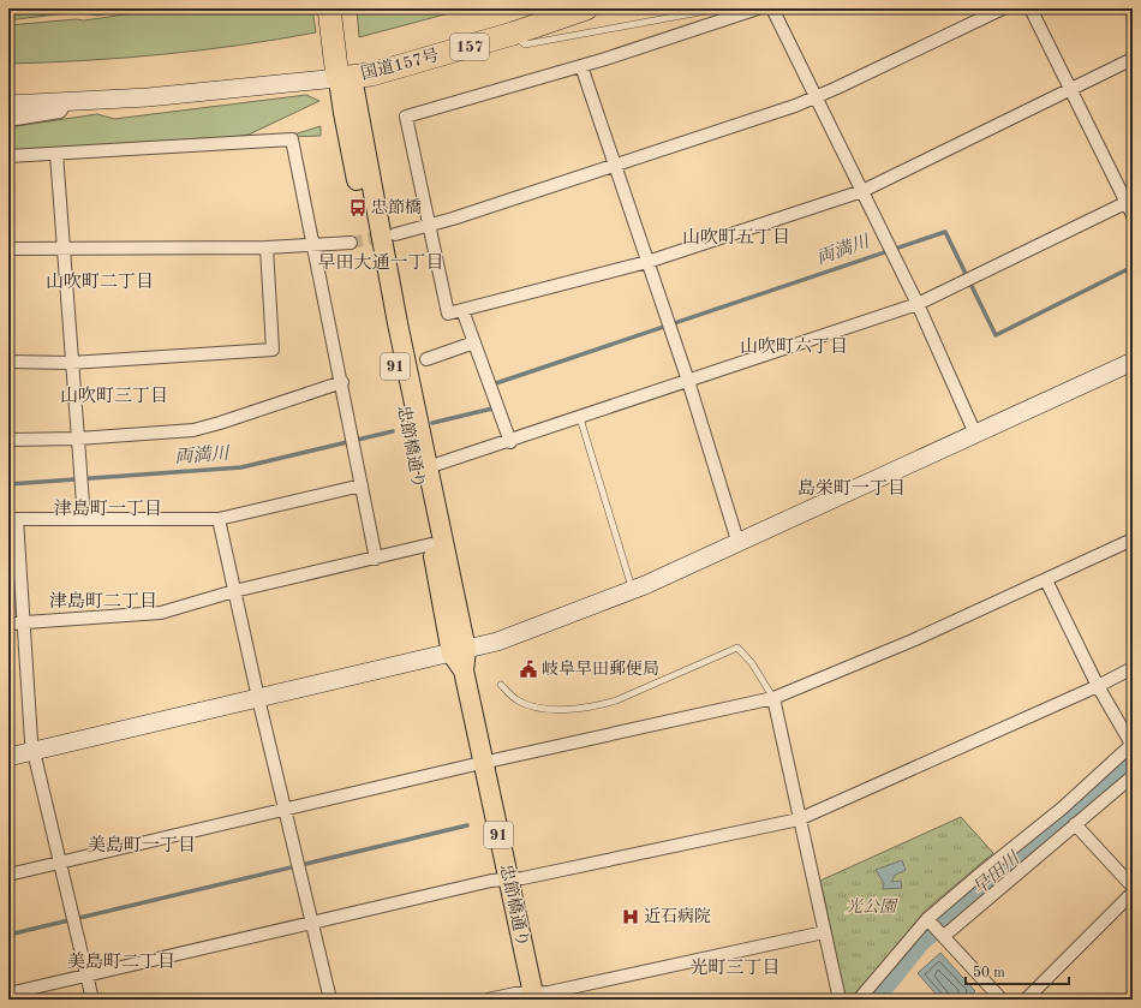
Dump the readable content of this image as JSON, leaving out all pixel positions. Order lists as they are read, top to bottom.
{
  "streets": {
    "highway": ["157", "国道157号"],
    "main road": ["91", "忠節橋通り"]
  },
  "crossings": [
    ["国道157号", "忠節橋通り"]
  ],
  "districts": [
    "山吹町五丁目",
    "早田大通一丁目",
    "山吹町二丁目",
    "山吹町六丁目",
    "山吹町三丁目",
    "島栄町一丁目",
    "津島町一丁目",
    "津島町二丁目",
    "美島町一丁目",
    "美島町二丁目",
    "光町三丁目"
  ],
  "water": ["両満川", "早田川"],
  "parks": ["光公園"],
  "places": {
    "bus stop": ["忠節橋"],
    "public building": ["岐阜早田郵便局"],
    "hospital": ["近石病院"]
  },
  "scale_bar": "50 m"
}
